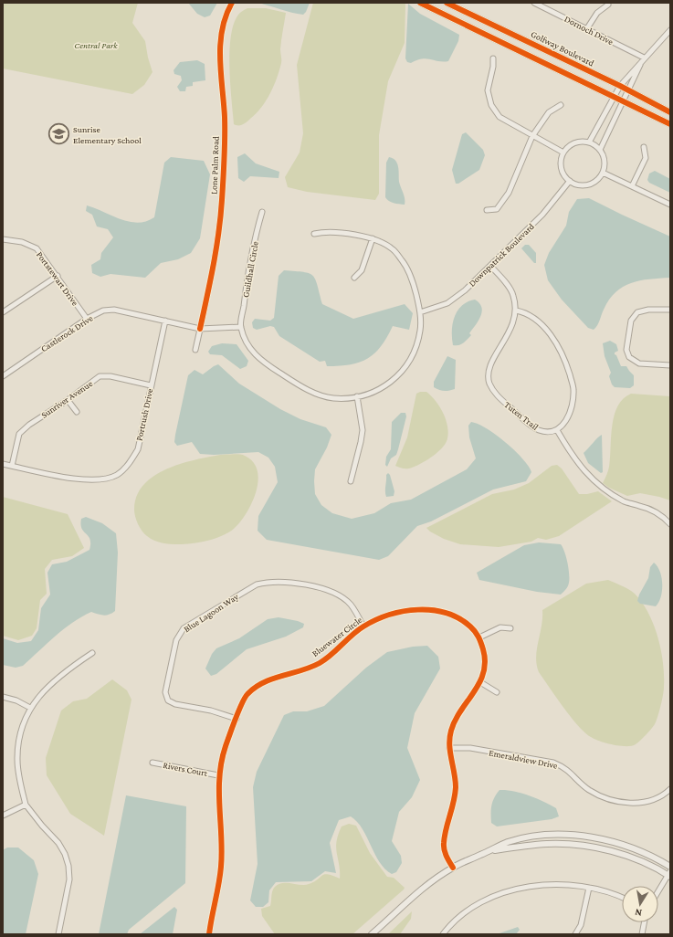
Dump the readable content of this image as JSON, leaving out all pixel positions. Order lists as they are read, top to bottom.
{
  "streets": {
    "street": [
      "Dornoch Drive",
      "Golfway Boulevard",
      "Lone Palm Road",
      "Downpatrick Boulevard",
      "Guildhall Circle",
      "Portstewart Drive",
      "Castlerock Drive",
      "Sunriver Avenue",
      "Portrush Drive",
      "Tuten Trail",
      "Blue Lagoon Way",
      "Bluewater Circle",
      "Emeraldview Drive",
      "Rivers Court"
    ]
  },
  "crossings": [
    ["Lone Palm Road", "Castlerock Drive"],
    ["Downpatrick Boulevard", "Guildhall Circle"],
    ["Downpatrick Boulevard", "Tuten Trail"],
    ["Portstewart Drive", "Castlerock Drive"],
    ["Castlerock Drive", "Portrush Drive"],
    ["Sunriver Avenue", "Portrush Drive"],
    ["Blue Lagoon Way", "Bluewater Circle"],
    ["Bluewater Circle", "Emeraldview Drive"],
    ["Bluewater Circle", "Rivers Court"]
  ],
  "parks": ["Central Park"],
  "places": {
    "school or university": ["Sunrise Elementary School"]
  },
  "north": "bottom"
}
